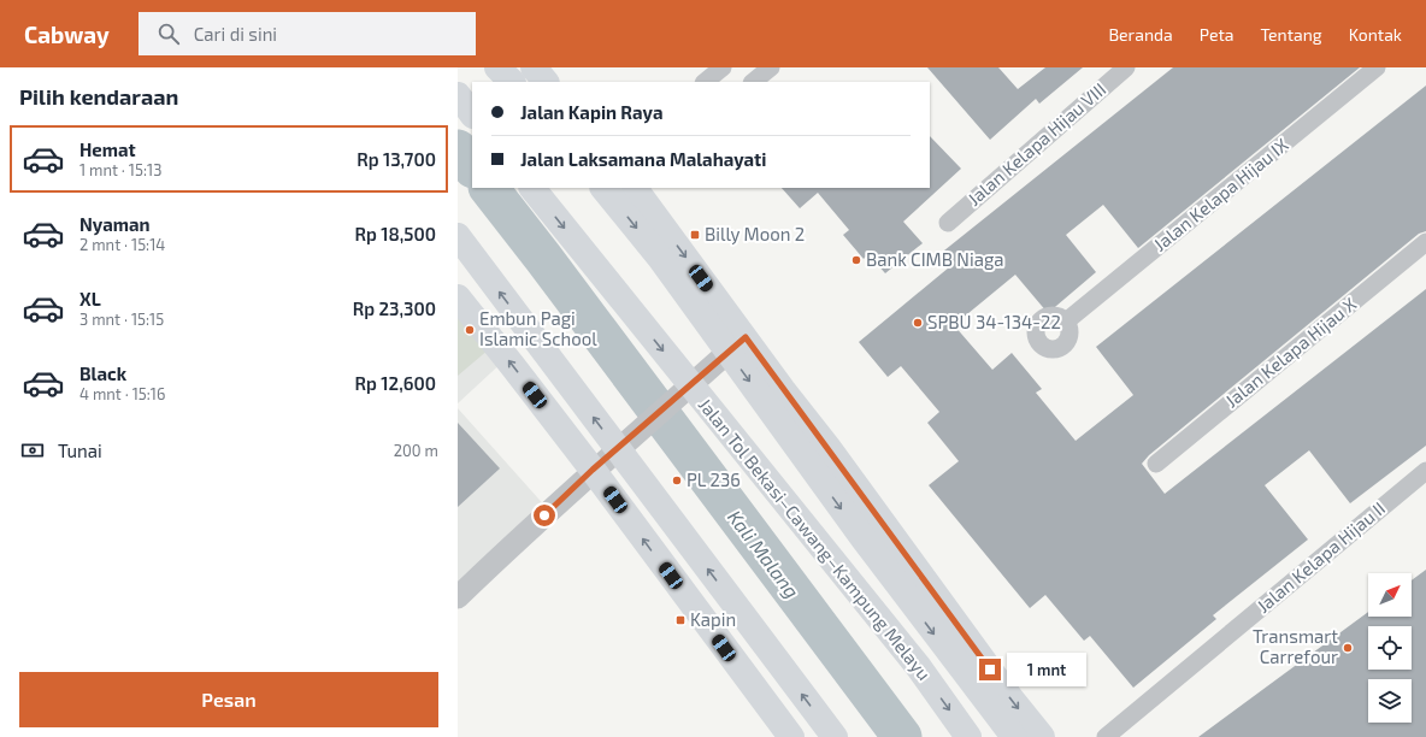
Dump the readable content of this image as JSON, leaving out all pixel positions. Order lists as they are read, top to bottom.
{
  "streets": {
    "main road": ["Jalan Tol Bekasi–Cawang–Kampung Melayu"],
    "street": [
      "Jalan Kelapa Hijau VIII",
      "Jalan Kelapa Hijau IX",
      "Jalan Kelapa Hijau X",
      "Jalan Kelapa Hijau II"
    ]
  },
  "water": ["Kali Malang"],
  "places": {
    "transit": ["Billy Moon 2", "Kapin"],
    "other": [
      "Bank CIMB Niaga",
      "SPBU 34-134-22",
      "Embun Pagi Islamic School",
      "PL 236",
      "Transmart Carrefour"
    ]
  },
  "north": "top right",
  "page": {
    "header": "Cabway",
    "search": "Cari di sini",
    "nav": [
      "Beranda",
      "Peta",
      "Tentang",
      "Kontak"
    ],
    "heading": "Pilih kendaraan",
    "banner": ["Jalan Kapin Raya", "Jalan Laksamana Malahayati"],
    "list": [
      {
        "name": "Hemat",
        "note": "1 mnt · 15:13",
        "value": "Rp 13,700"
      },
      {
        "name": "Nyaman",
        "note": "2 mnt · 15:14",
        "value": "Rp 18,500"
      },
      {
        "name": "XL",
        "note": "3 mnt · 15:15",
        "value": "Rp 23,300"
      },
      {
        "name": "Black",
        "note": "4 mnt · 15:16",
        "value": "Rp 12,600"
      }
    ],
    "pay": ["Tunai", "200 m"],
    "bubble": "1 mnt",
    "buttons": "Pesan"
  }
}
